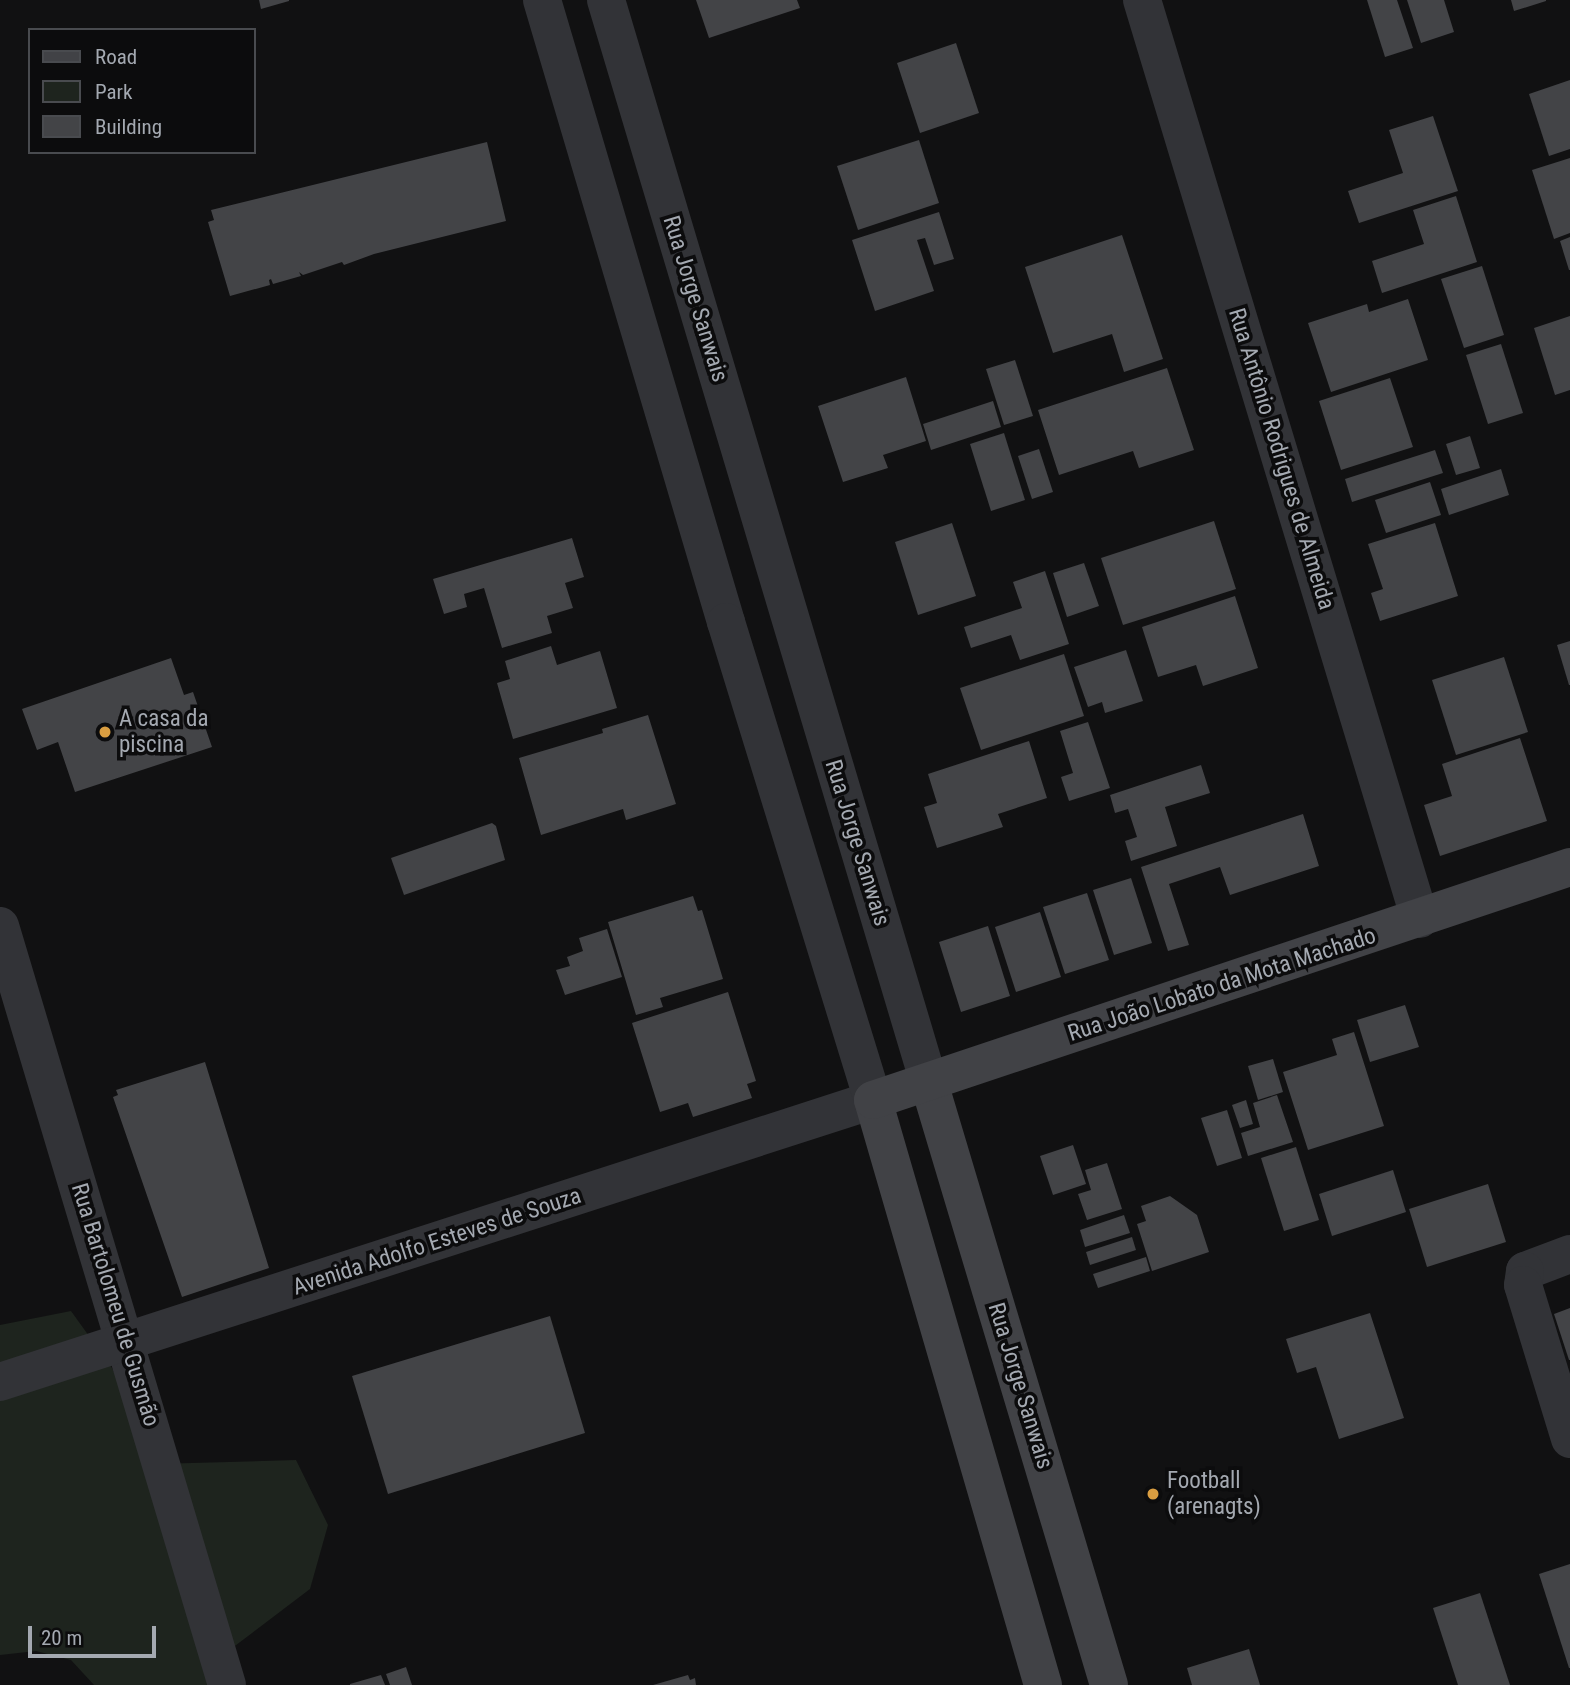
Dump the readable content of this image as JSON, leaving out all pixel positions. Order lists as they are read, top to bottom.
{
  "streets": {
    "main road": ["Rua Jorge Sanwais", "Rua João Lobato da Mota Machado"],
    "street": ["Rua Antônio Rodrigues de Almeida", "Avenida Adolfo Esteves de Souza", "Rua Bartolomeu de Gusmão"]
  },
  "crossings": [
    ["Rua Jorge Sanwais", "Rua João Lobato da Mota Machado"],
    ["Rua Antônio Rodrigues de Almeida", "Rua João Lobato da Mota Machado"],
    ["Rua João Lobato da Mota Machado", "Avenida Adolfo Esteves de Souza"],
    ["Avenida Adolfo Esteves de Souza", "Rua Bartolomeu de Gusmão"]
  ],
  "places": ["A casa da piscina", "Football (arenagts)"],
  "legend": ["Road", "Park", "Building"],
  "scale_bar": "20 m"
}
